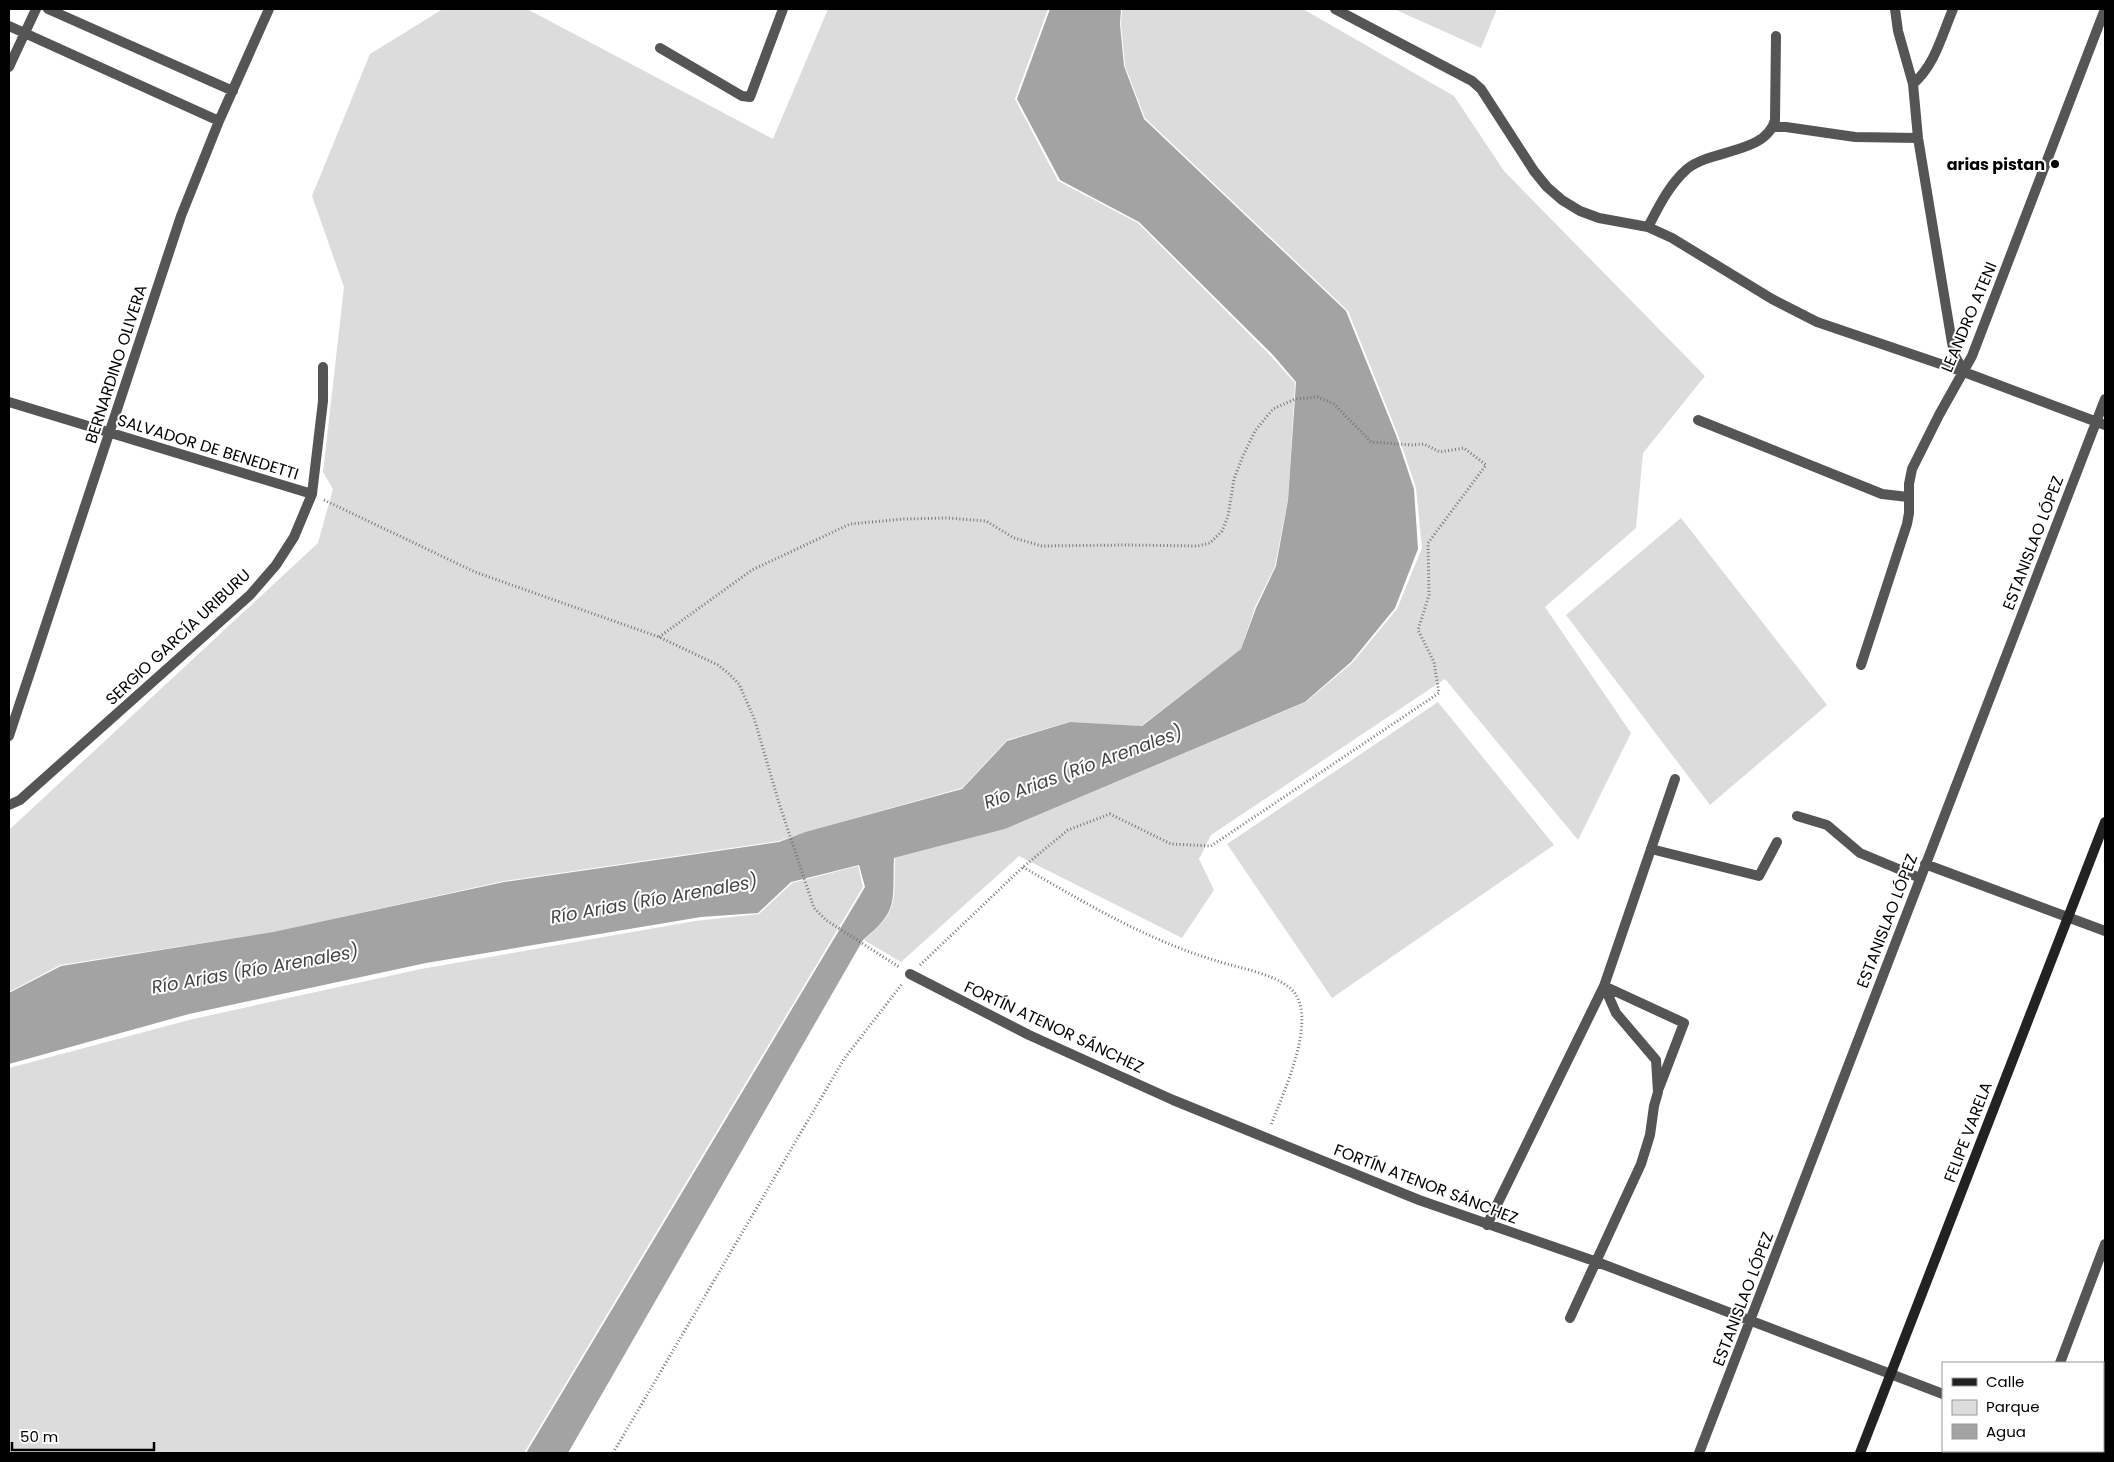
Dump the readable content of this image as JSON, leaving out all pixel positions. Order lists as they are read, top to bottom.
{
  "streets": {
    "street": [
      "LEANDRO ATENI",
      "BERNARDINO OLIVERA",
      "SALVADOR DE BENEDETTI",
      "ESTANISLAO LÓPEZ",
      "SERGIO GARCÍA URIBURU",
      "FORTÍN ATENOR SÁNCHEZ",
      "FELIPE VARELA"
    ]
  },
  "crossings": [
    ["BERNARDINO OLIVERA", "SALVADOR DE BENEDETTI"],
    ["SALVADOR DE BENEDETTI", "SERGIO GARCÍA URIBURU"],
    ["ESTANISLAO LÓPEZ", "FORTÍN ATENOR SÁNCHEZ"],
    ["FORTÍN ATENOR SÁNCHEZ", "FELIPE VARELA"]
  ],
  "water": ["Río Arias (Río Arenales)"],
  "places": ["arias pistan"],
  "legend": ["Calle", "Parque", "Agua"],
  "scale_bar": "50 m"
}
